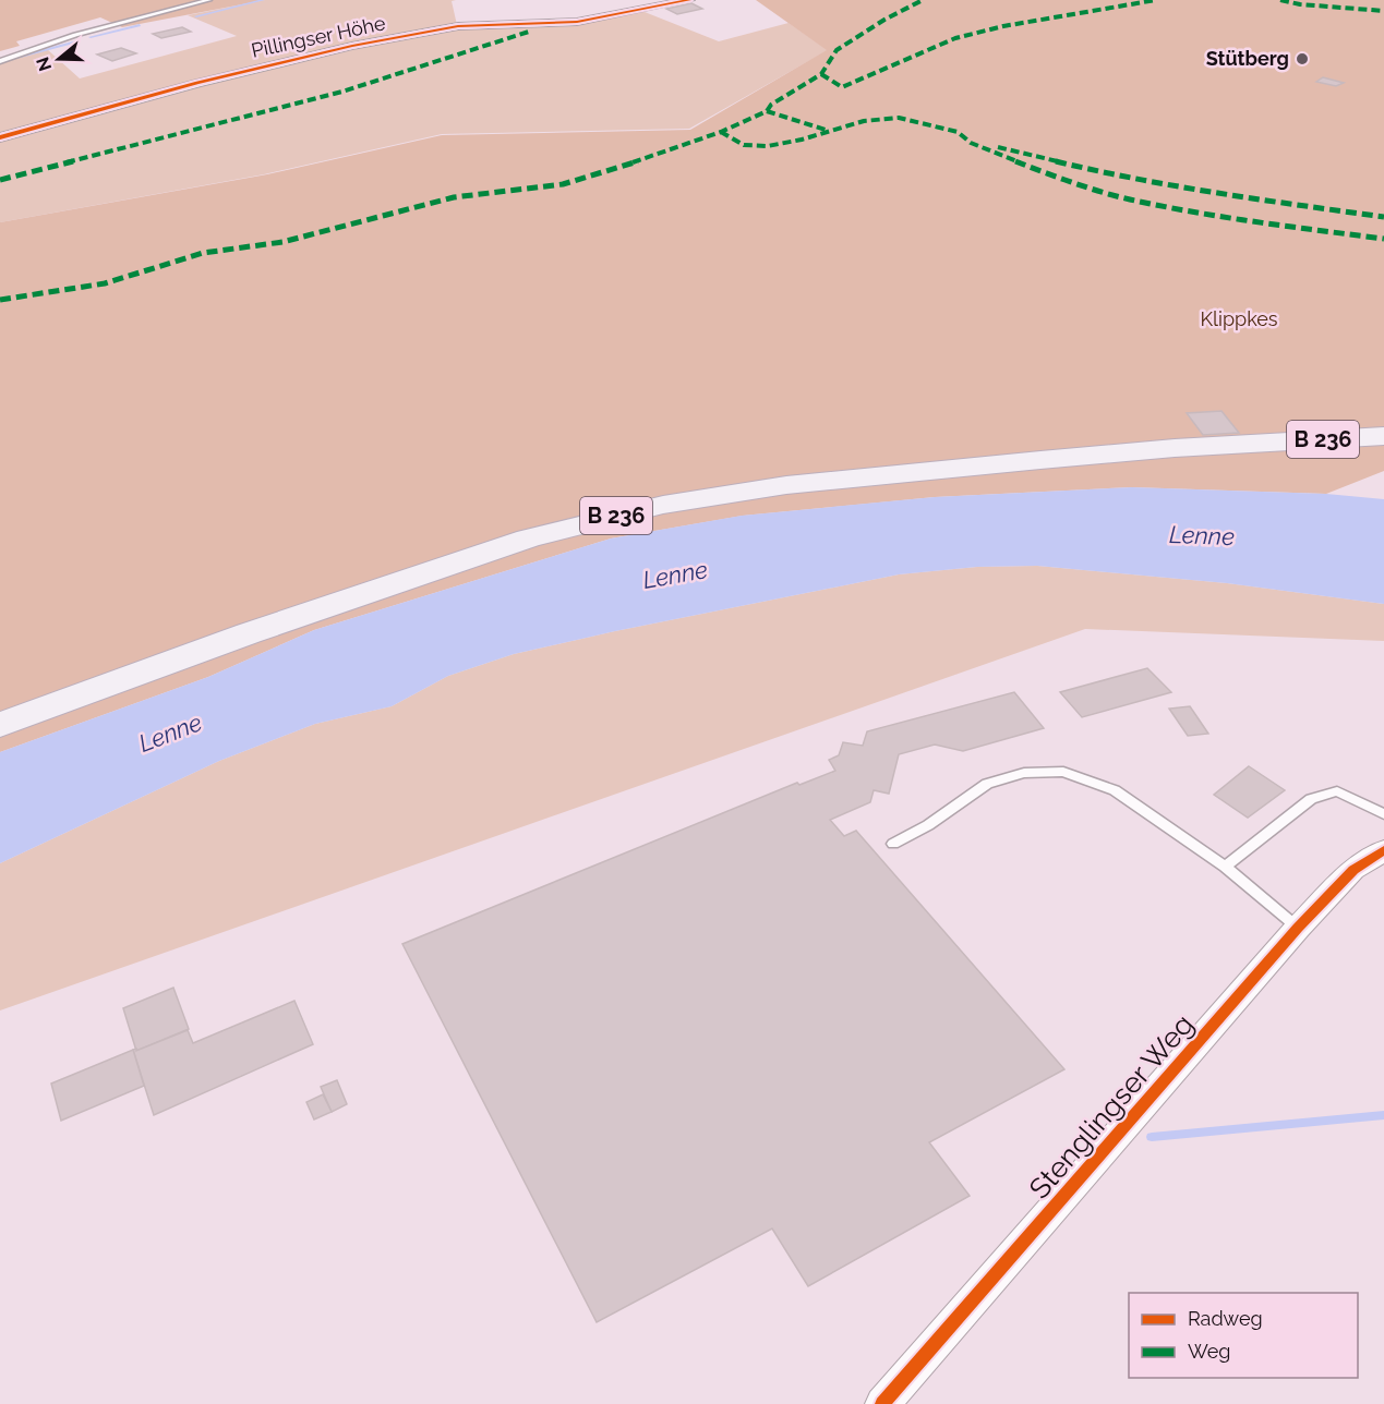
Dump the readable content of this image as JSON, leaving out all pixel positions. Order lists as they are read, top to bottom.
{
  "streets": {
    "main road": ["B 236"],
    "street": ["Pillingser Höhe", "Stenglingser Weg"]
  },
  "water": ["Lenne"],
  "parks": ["Klippkes"],
  "places": ["Stütberg"],
  "legend": ["Radweg", "Weg"],
  "north": "left"
}
